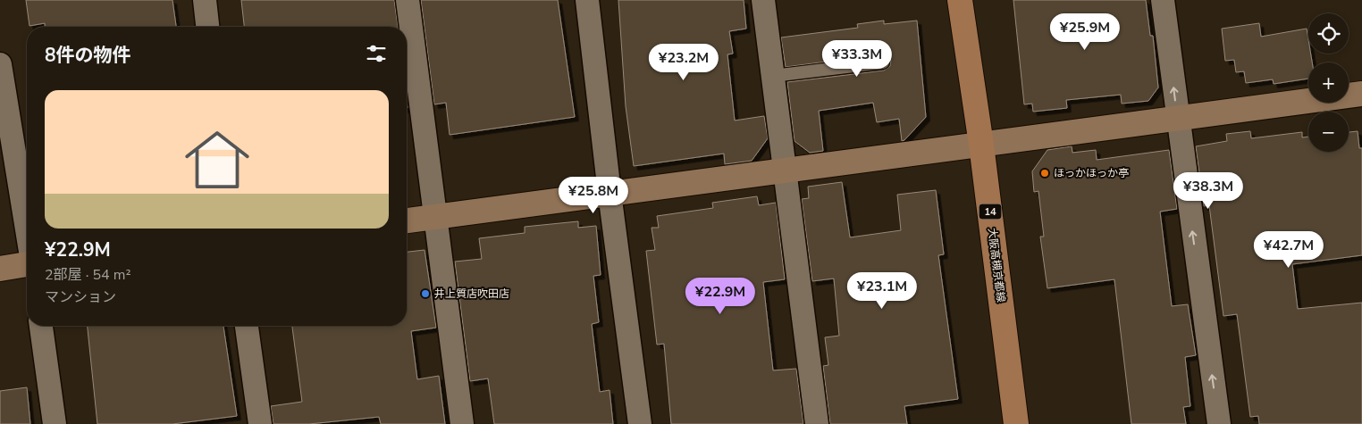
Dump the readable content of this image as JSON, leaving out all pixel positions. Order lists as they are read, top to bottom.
{
  "streets": {
    "main road": ["14", "大阪高槻京都線"]
  },
  "places": ["ほっかほっか亭", "井上質店吹田店"],
  "page": {
    "map_buttons": ["+", "−"],
    "price": [
      "¥25.9M",
      "¥33.3M",
      "¥23.2M",
      "¥38.3M",
      "¥25.8M",
      "¥42.7M",
      "¥23.1M",
      "¥22.9M"
    ],
    "heading": "8件の物件",
    "list": [
      {
        "name": "¥22.9M",
        "note": "2部屋 · 54 m² · マンション"
      }
    ]
  }
}
